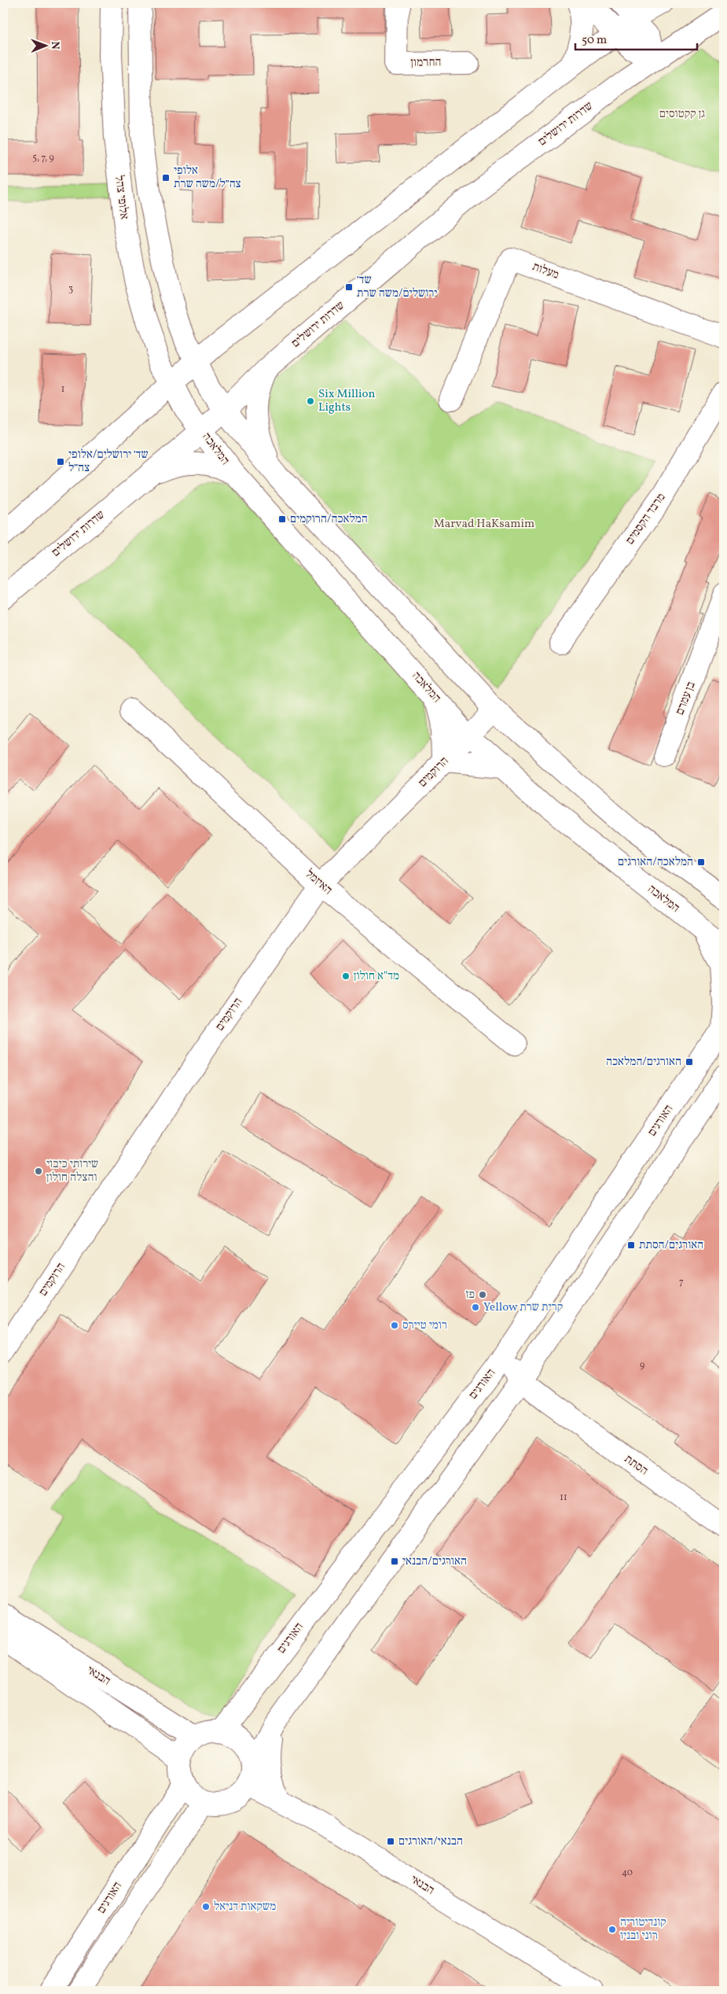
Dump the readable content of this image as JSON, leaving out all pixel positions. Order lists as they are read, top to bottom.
{
  "streets": {
    "street": [
      "החרמון",
      "שדרות ירושלים",
      "אלופי צהל",
      "מעלות",
      "המלאכה",
      "מרבד הקסמים",
      "בן עמרם",
      "הרוקמים",
      "האיזמל",
      "האורגים",
      "הסתת",
      "הבנאי"
    ]
  },
  "crossings": [
    ["שדרות ירושלים", "המלאכה"],
    ["אלופי צהל", "המלאכה"],
    ["המלאכה", "הרוקמים"],
    ["הרוקמים", "האיזמל"],
    ["האורגים", "הבנאי"]
  ],
  "parks": ["גן קקטוסים", "Marvad HaKsamim"],
  "places": {
    "transit": [
      "אלופי צה״ל/משה שרת",
      "שד׳ ירושלים/משה שרת",
      "שד׳ ירושלים/אלופי צה״ל",
      "המלאכה/הרוקמים",
      "המלאכה/האורגים",
      "האורגים/המלאכה",
      "האורגים/הסתת",
      "האורגים/הבנאי",
      "הבנאי/האורגים"
    ],
    "other": [
      "Six Million Lights",
      "מד\"א חולון",
      "שירותי כיבוי והצלה חולון",
      "פז",
      "Yellow קרית שרת",
      "רומי טיירס",
      "משקאות דניאל",
      "קונדיטוריה רוני ובניו"
    ]
  },
  "house_numbers": [
    "5, 7, 9",
    "3",
    "1",
    "7",
    "9",
    "11",
    "40"
  ],
  "scale_bar": "50 m",
  "north": "right"
}
